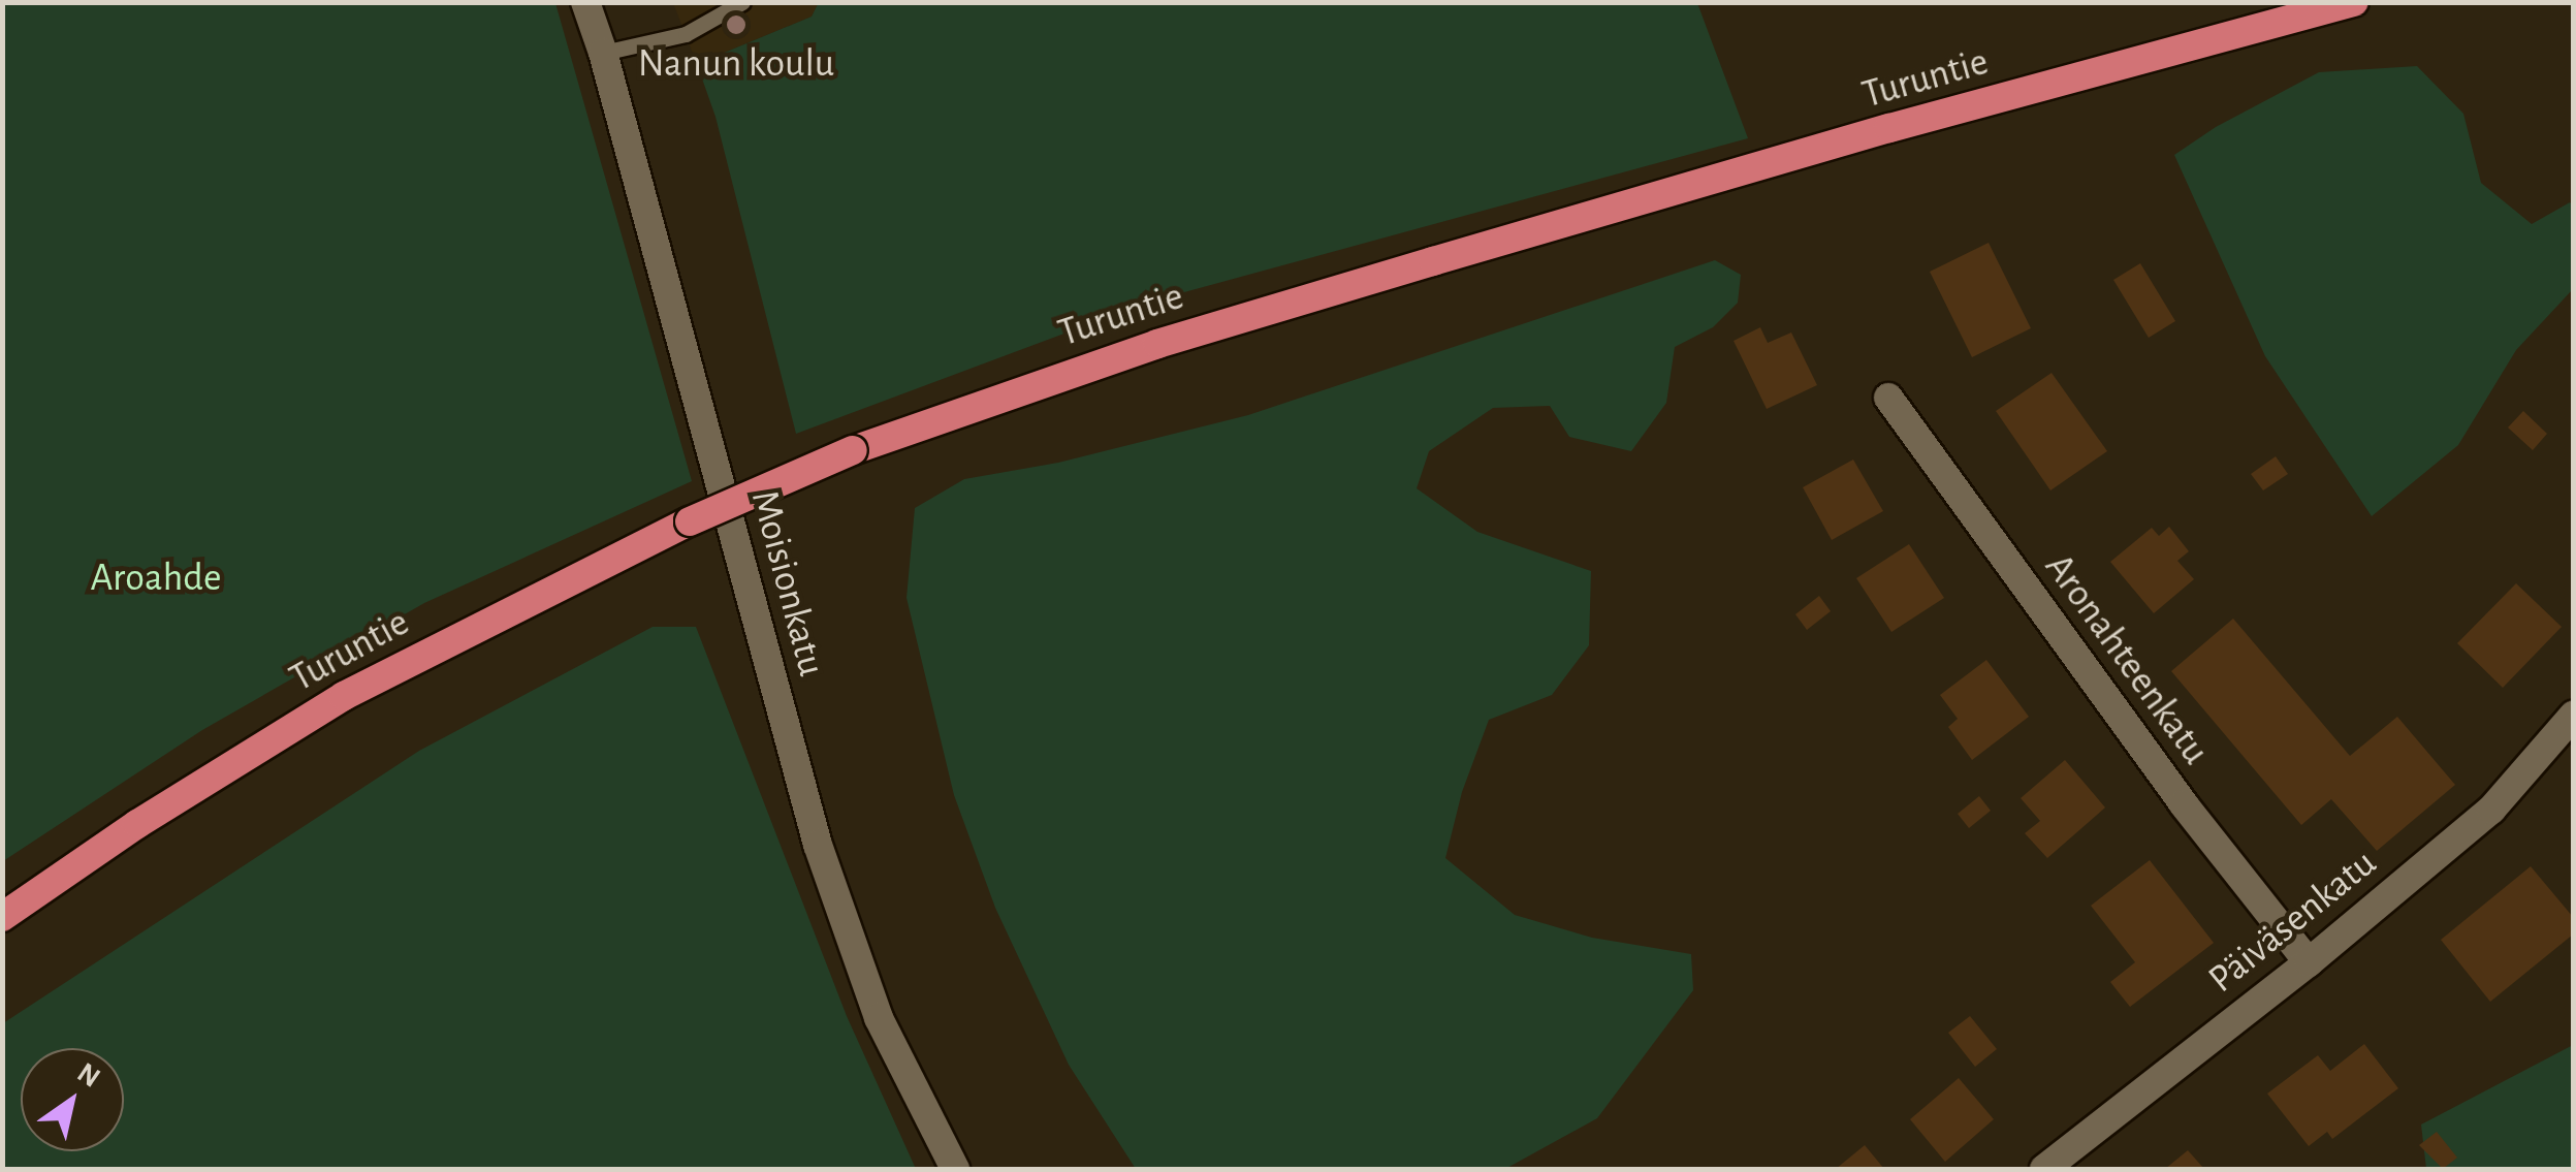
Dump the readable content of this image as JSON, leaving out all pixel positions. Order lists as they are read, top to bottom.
{
  "streets": {
    "highway": ["Turuntie"],
    "street": ["Moisionkatu", "Aronahteenkatu", "Päiväsenkatu"]
  },
  "crossings": [
    ["Aronahteenkatu", "Päiväsenkatu"]
  ],
  "parks": ["Aroahde"],
  "places": ["Nanun koulu"],
  "north": "top right"
}
